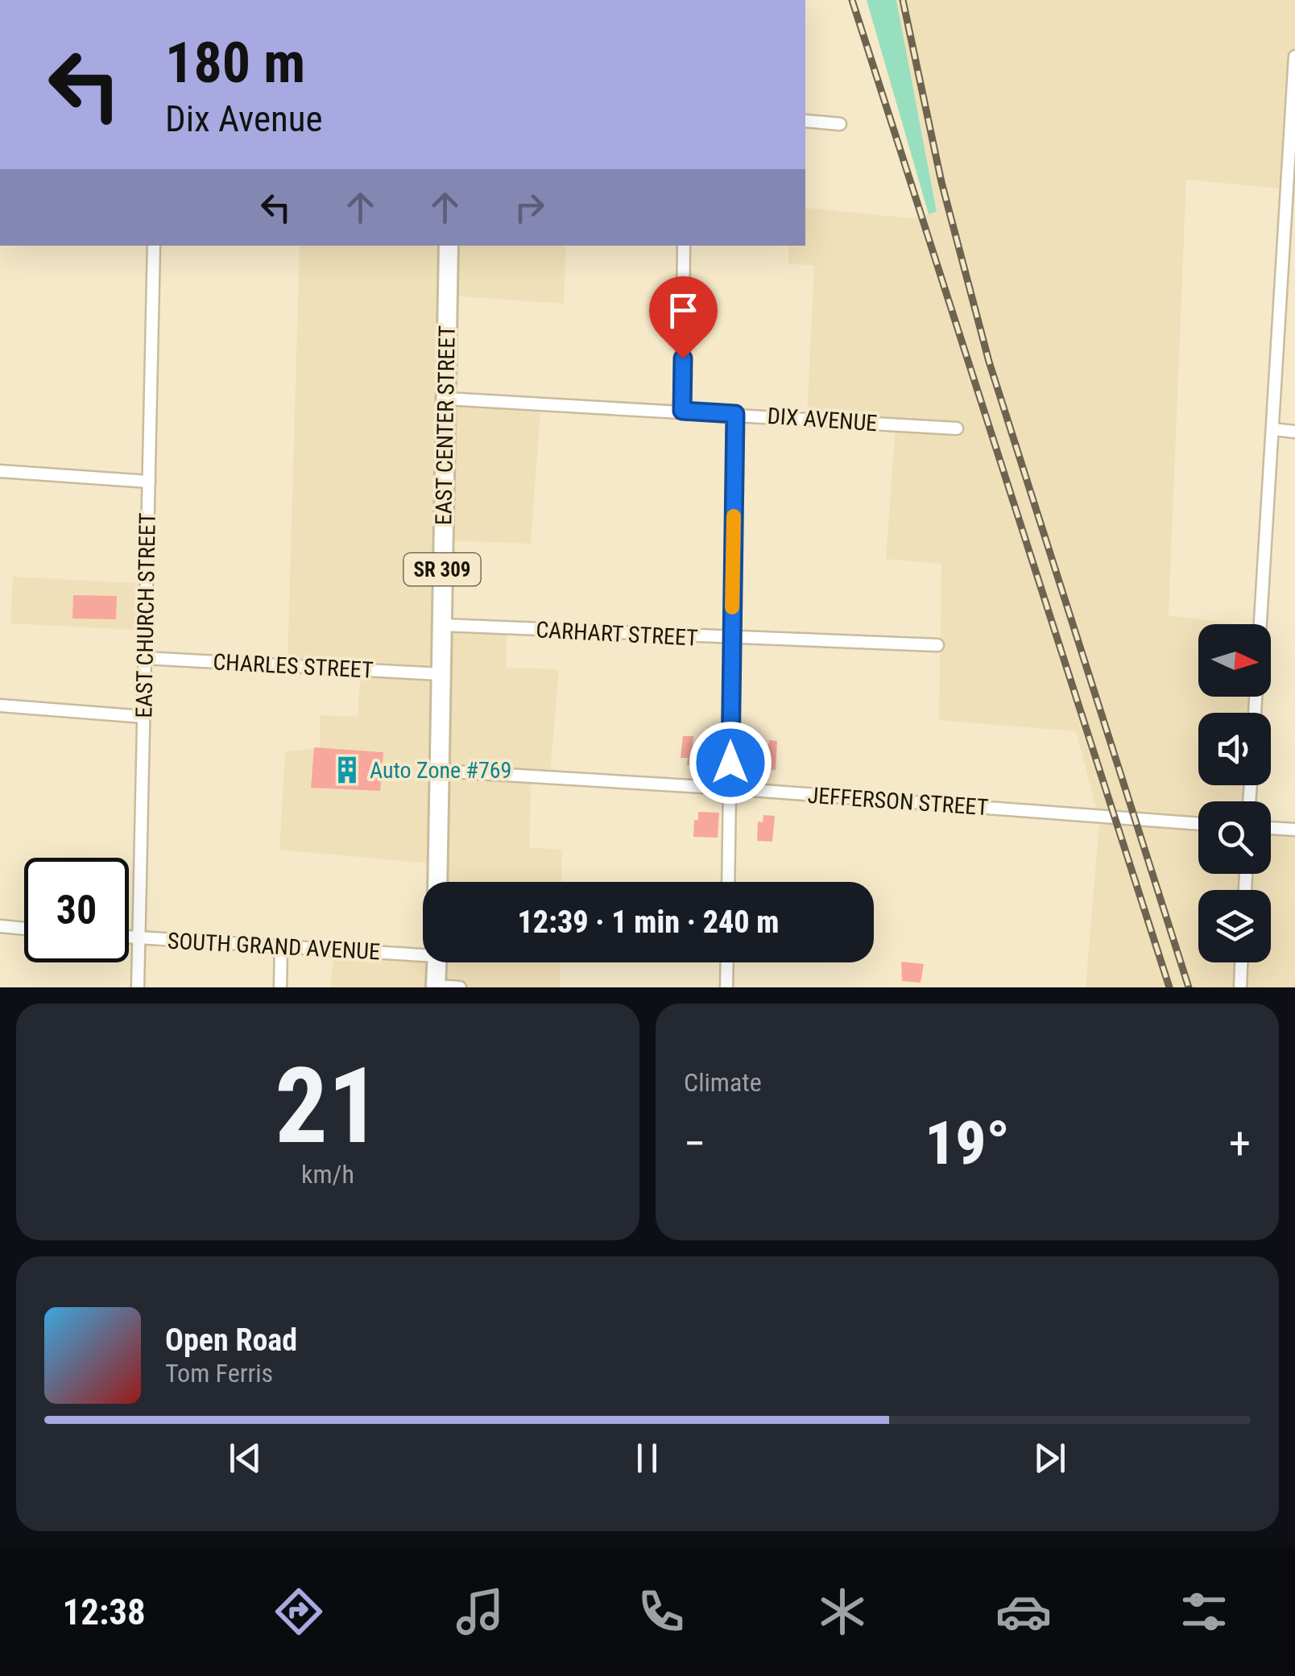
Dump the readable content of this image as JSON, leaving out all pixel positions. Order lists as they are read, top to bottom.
{
  "streets": {
    "main road": ["EAST CENTER STREET", "SR 309"],
    "street": [
      "DIX AVENUE",
      "EAST CHURCH STREET",
      "CARHART STREET",
      "CHARLES STREET",
      "JEFFERSON STREET",
      "SOUTH GRAND AVENUE"
    ]
  },
  "crossings": [
    ["DIX AVENUE", "EAST CENTER STREET"],
    ["EAST CENTER STREET", "CARHART STREET"],
    ["EAST CENTER STREET", "CHARLES STREET"],
    ["EAST CENTER STREET", "JEFFERSON STREET"],
    ["EAST CHURCH STREET", "CHARLES STREET"],
    ["EAST CHURCH STREET", "SOUTH GRAND AVENUE"]
  ],
  "places": {
    "building": ["Auto Zone #769"]
  },
  "north": "right",
  "page": {
    "turn": ["180 m", "Dix Avenue"],
    "limit": "30",
    "trip": "12:39 · 1 min · 240 m",
    "tile": [
      ["21", "km/h"],
      "Climate"
    ],
    "heat": ["−", "19°", "+"],
    "song": ["Open Road", "Tom Ferris"],
    "tabs": "12:38"
  }
}
